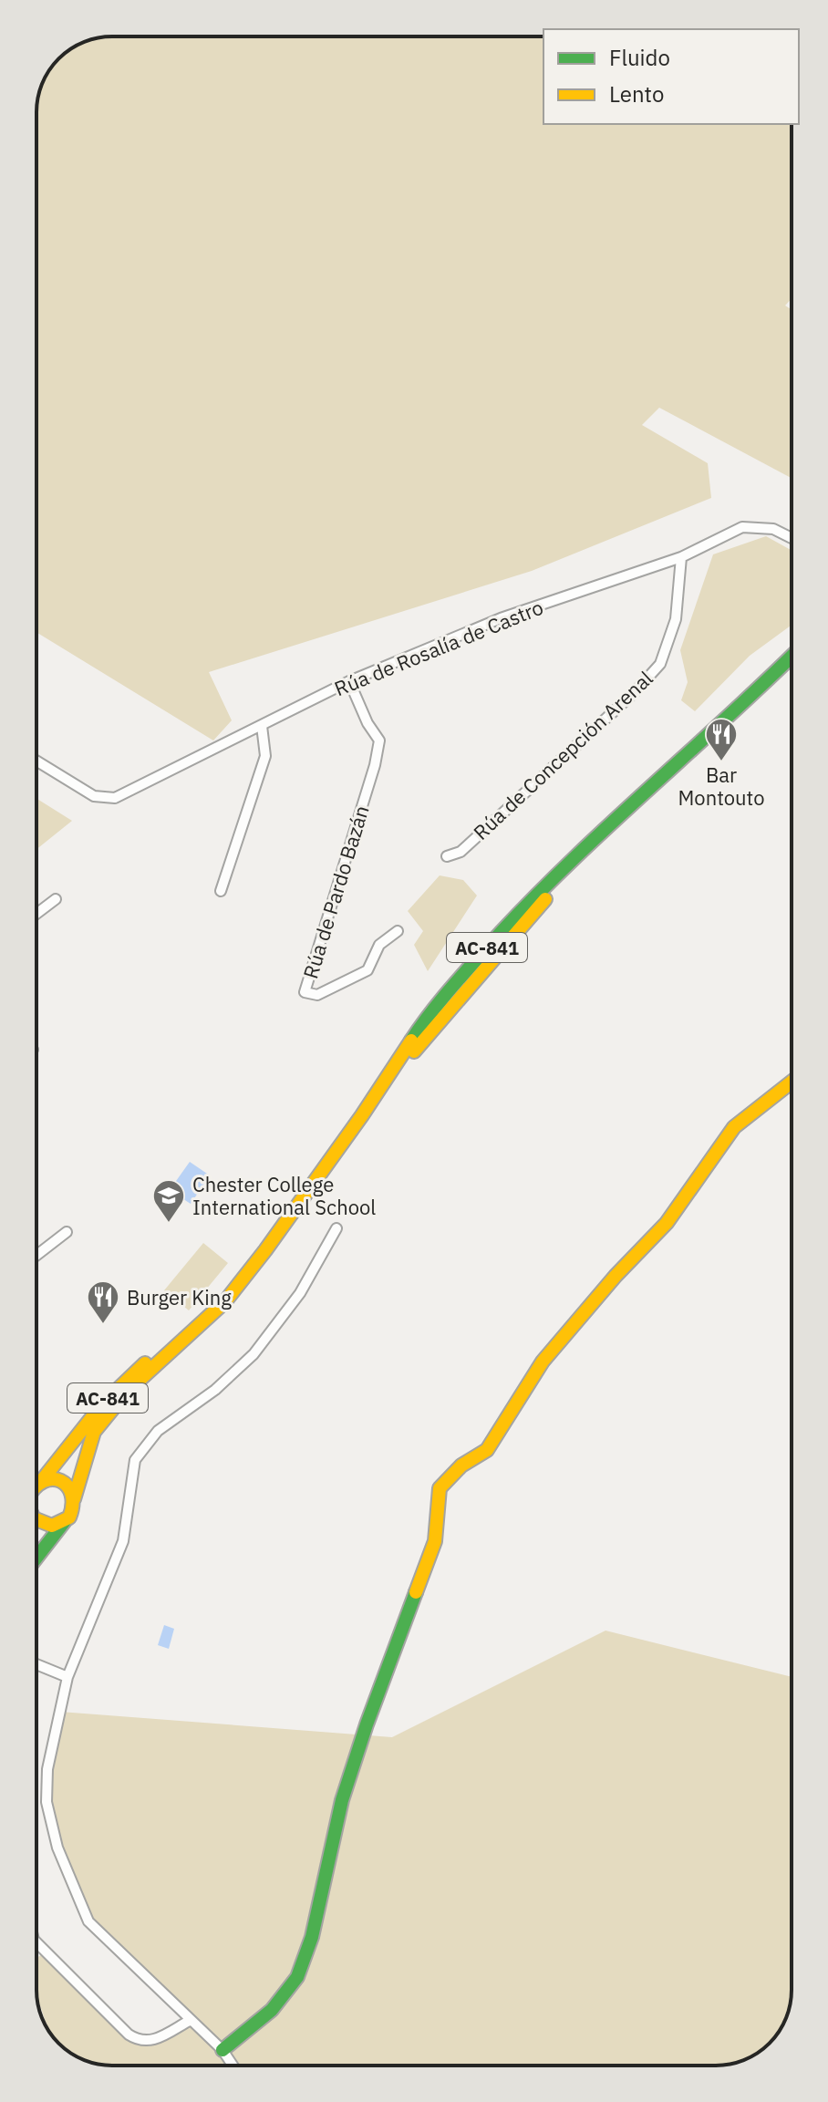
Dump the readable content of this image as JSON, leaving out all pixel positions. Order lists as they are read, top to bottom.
{
  "streets": {
    "main road": ["AC-841"],
    "street": ["Rúa de Rosalía de Castro", "Rúa de Concepción Arenal", "Rúa de Pardo Bazán"]
  },
  "crossings": [
    ["Rúa de Rosalía de Castro", "Rúa de Concepción Arenal"],
    ["Rúa de Rosalía de Castro", "Rúa de Pardo Bazán"]
  ],
  "places": {
    "restaurant": ["Bar Montouto", "Burger King"],
    "school or university": ["Chester College International School"]
  },
  "legend": ["Fluido", "Lento"]
}
